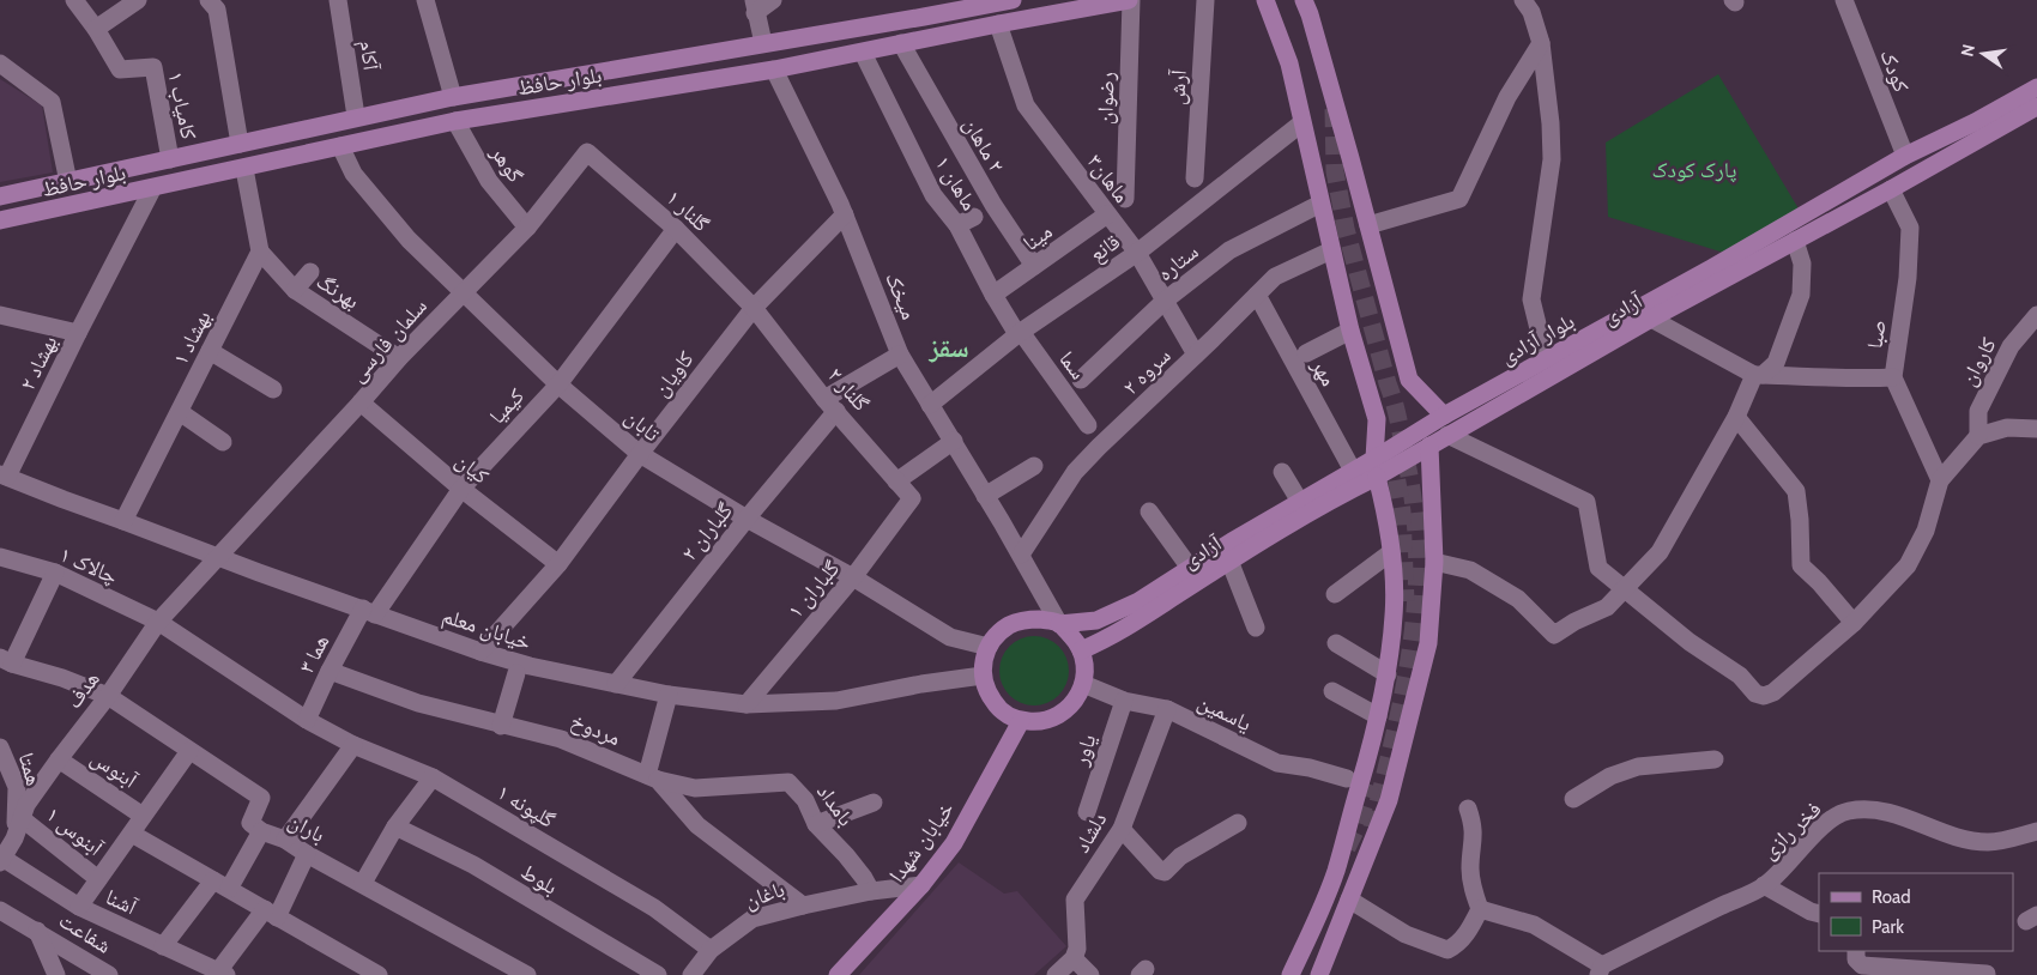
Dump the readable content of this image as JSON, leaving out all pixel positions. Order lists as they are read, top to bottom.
{
  "streets": {
    "main road": [
      "بلوار حافظ",
      "آزادی",
      "بلوار آزادی",
      "خیابان شهدا"
    ],
    "street": [
      "آکام",
      "کودک",
      "آرش",
      "رضوان",
      "کامیاب ۱",
      "٢ ماهان",
      "گوهر",
      "ماهان۳",
      "ماهان ۱",
      "گلنار ۱",
      "مینا",
      "قانع",
      "ستاره",
      "بهرنگ",
      "میخک",
      "صبا",
      "بهشاد ۱",
      "سلمان فارسی",
      "کاروان",
      "بهشاد ۲",
      "سما",
      "سروه ۲",
      "مهر",
      "کاویان",
      "گلنار ۲",
      "کیمیا",
      "تابان",
      "کیان",
      "گلباران ۲",
      "چالاک ۱",
      "گلباران ۱",
      "خیابان معلم",
      "هما ۳",
      "هدف",
      "یاسمین",
      "مردوخ",
      "یاور",
      "همتا",
      "آبنوس",
      "بامداد",
      "گلپونه ۱",
      "باران",
      "فخر رازی",
      "آبنوس ۱",
      "دلشاد",
      "بلوط",
      "باغان",
      "آشنا",
      "شفاعت"
    ]
  },
  "crossings": [
    ["آکام", "بلوار حافظ"],
    ["کودک", "بلوار آزادی"],
    ["بلوار حافظ", "رضوان"],
    ["بلوار حافظ", "کامیاب ۱"],
    ["بلوار حافظ", "٢ ماهان"],
    ["بلوار حافظ", "گوهر"],
    ["بلوار حافظ", "ماهان۳"],
    ["بلوار حافظ", "ماهان ۱"],
    ["بلوار حافظ", "میخک"],
    ["بلوار حافظ", "بهشاد ۲"],
    ["بلوار حافظ", "تابان"],
    ["٢ ماهان", "مینا"],
    ["گوهر", "سلمان فارسی"],
    ["ماهان۳", "مینا"],
    ["ماهان۳", "قانع"],
    ["ماهان۳", "ستاره"],
    ["ماهان۳", "سروه ۲"],
    ["ماهان ۱", "مینا"],
    ["ماهان ۱", "قانع"],
    ["ماهان ۱", "سما"],
    ["گلنار ۱", "سلمان فارسی"],
    ["گلنار ۱", "کاویان"],
    ["گلنار ۱", "گلنار ۲"],
    ["گلنار ۱", "کیمیا"],
    ["قانع", "میخک"],
    ["قانع", "سما"],
    ["بهرنگ", "بهشاد ۱"],
    ["بهرنگ", "سلمان فارسی"],
    ["میخک", "آزادی"],
    ["میخک", "بلوار آزادی"],
    ["میخک", "سروه ۲"],
    ["میخک", "کاویان"],
    ["میخک", "تابان"],
    ["میخک", "خیابان معلم"],
    ["میخک", "یاسمین"],
    ["میخک", "خیابان شهدا"],
    ["آزادی", "صبا"],
    ["آزادی", "بلوار آزادی"],
    ["آزادی", "تابان"],
    ["آزادی", "خیابان معلم"],
    ["آزادی", "یاسمین"],
    ["آزادی", "خیابان شهدا"],
    ["بهشاد ۱", "خیابان معلم"],
    ["بلوار آزادی", "مهر"],
    ["بلوار آزادی", "تابان"],
    ["بلوار آزادی", "خیابان معلم"],
    ["بلوار آزادی", "یاسمین"],
    ["بلوار آزادی", "خیابان شهدا"],
    ["سلمان فارسی", "تابان"],
    ["سلمان فارسی", "کیان"],
    ["سلمان فارسی", "خیابان معلم"],
    ["سلمان فارسی", "هدف"],
    ["بهشاد ۲", "خیابان معلم"],
    ["سروه ۲", "مهر"],
    ["کاویان", "گلنار ۲"],
    ["کاویان", "تابان"],
    ["کاویان", "کیان"],
    ["کاویان", "خیابان معلم"],
    ["گلنار ۲", "گلباران ۲"],
    ["گلنار ۲", "گلباران ۱"],
    ["کیمیا", "تابان"],
    ["کیمیا", "کیان"],
    ["کیمیا", "خیابان معلم"],
    ["کیمیا", "هما ۳"],
    ["تابان", "گلباران ۲"],
    ["تابان", "گلباران ۱"],
    ["تابان", "خیابان معلم"],
    ["تابان", "یاسمین"],
    ["تابان", "خیابان شهدا"],
    ["گلباران ۲", "خیابان معلم"],
    ["چالاک ۱", "هما ۳"],
    ["چالاک ۱", "هدف"],
    ["چالاک ۱", "گلپونه ۱"],
    ["گلباران ۱", "خیابان معلم"],
    ["خیابان معلم", "هما ۳"],
    ["خیابان معلم", "هدف"],
    ["خیابان معلم", "یاسمین"],
    ["خیابان معلم", "خیابان شهدا"],
    ["هما ۳", "مردوخ"],
    ["هما ۳", "گلپونه ۱"],
    ["هدف", "همتا"],
    ["هدف", "آبنوس"],
    ["هدف", "باران"],
    ["هدف", "آبنوس ۱"],
    ["هدف", "آشنا"],
    ["یاسمین", "یاور"],
    ["یاسمین", "دلشاد"],
    ["یاسمین", "خیابان شهدا"],
    ["مردوخ", "بامداد"],
    ["مردوخ", "باغان"],
    ["بامداد", "باغان"],
    ["گلپونه ۱", "باغان"]
  ],
  "districts": ["سقز"],
  "parks": ["پارک کودک"],
  "legend": ["Road", "Park"],
  "north": "left"
}
